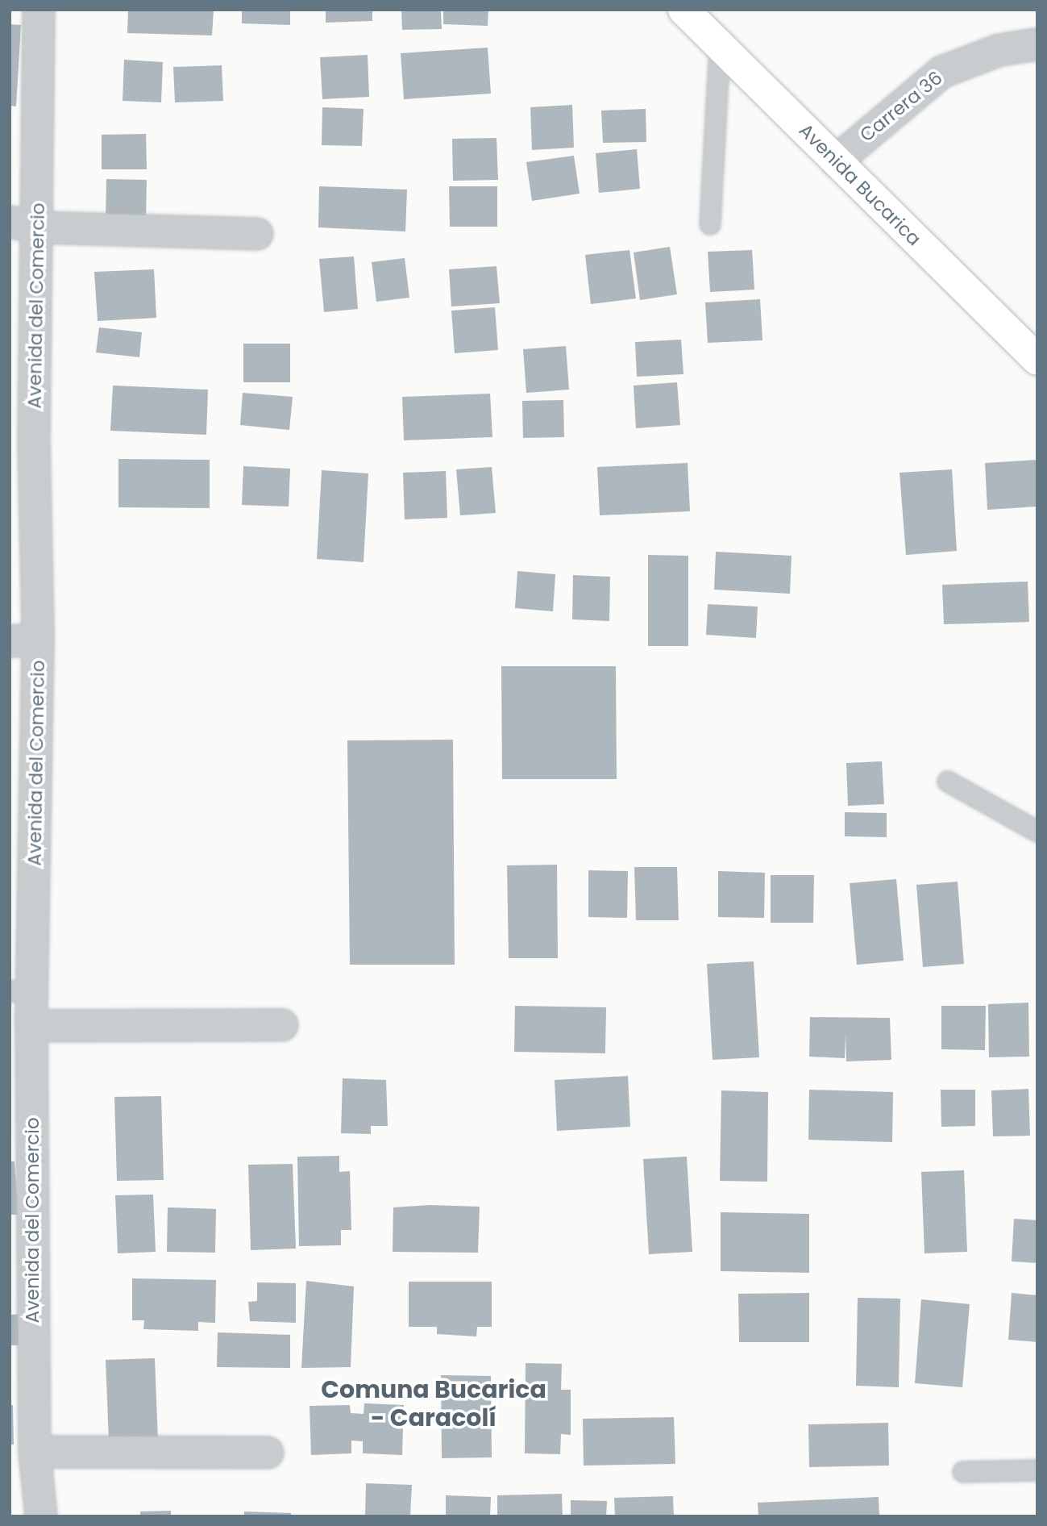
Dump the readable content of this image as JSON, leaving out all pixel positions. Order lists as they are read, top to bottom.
{
  "streets": {
    "main road": ["Avenida Bucarica"],
    "street": ["Carrera 36", "Avenida del Comercio"]
  },
  "crossings": [
    ["Carrera 36", "Avenida Bucarica"]
  ],
  "districts": ["Comuna Bucarica - Caracolí"]
}
